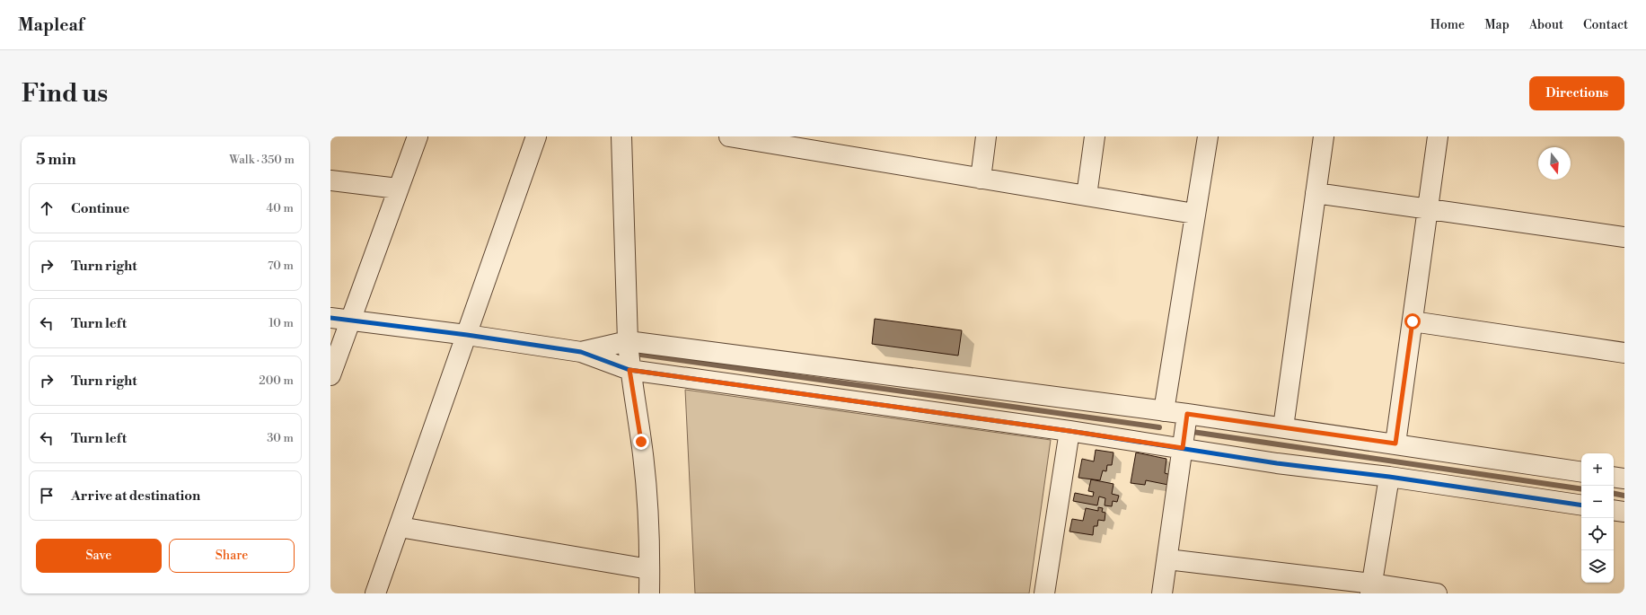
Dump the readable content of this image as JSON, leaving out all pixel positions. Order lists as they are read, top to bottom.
{
  "north": "bottom",
  "page": {
    "header": "Mapleaf",
    "nav": [
      "Home",
      "Map",
      "About",
      "Contact"
    ],
    "buttons": [
      "Directions",
      ["Save", "Share"]
    ],
    "title": "Find us",
    "heading": ["5 min", "Walk · 350 m"],
    "list": [
      ["Continue", "40 m"],
      ["Turn right", "70 m"],
      ["Turn left", "10 m"],
      ["Turn right", "200 m"],
      ["Turn left", "30 m"],
      "Arrive at destination"
    ],
    "map_buttons": ["+", "−"]
  }
}
